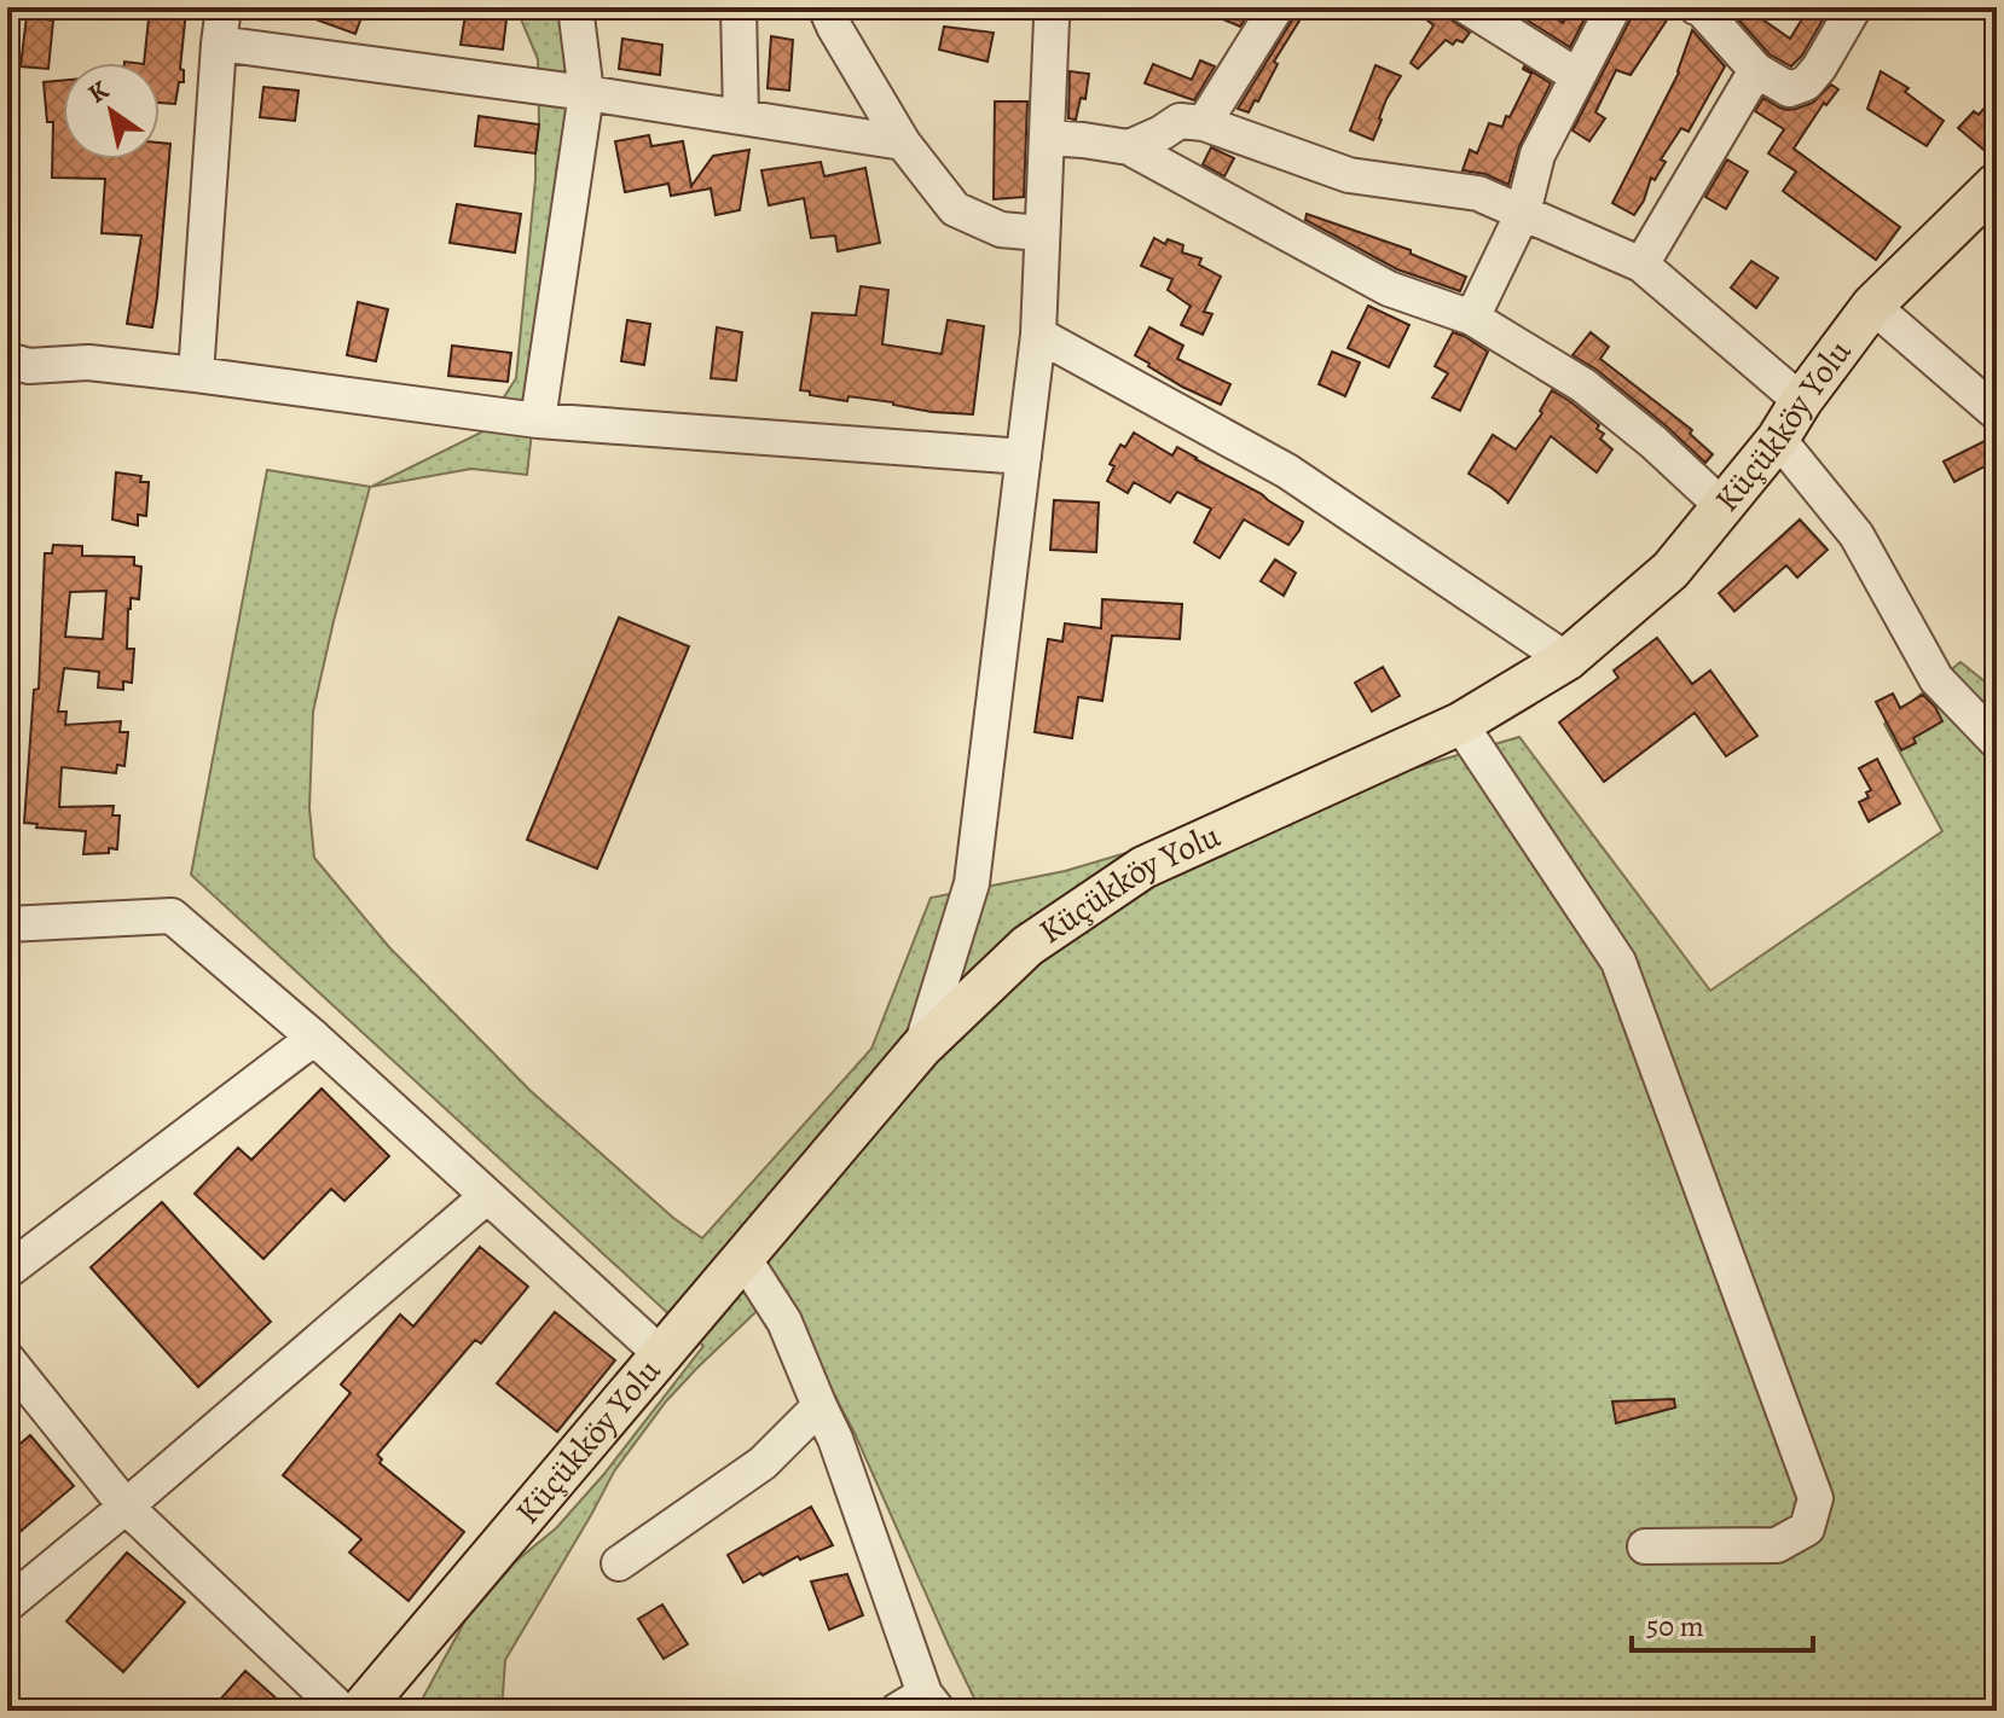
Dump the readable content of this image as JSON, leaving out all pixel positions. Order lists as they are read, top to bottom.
{
  "streets": {
    "main road": ["Küçükköy Yolu"]
  },
  "scale_bar": "50 m",
  "north": "top left"
}
